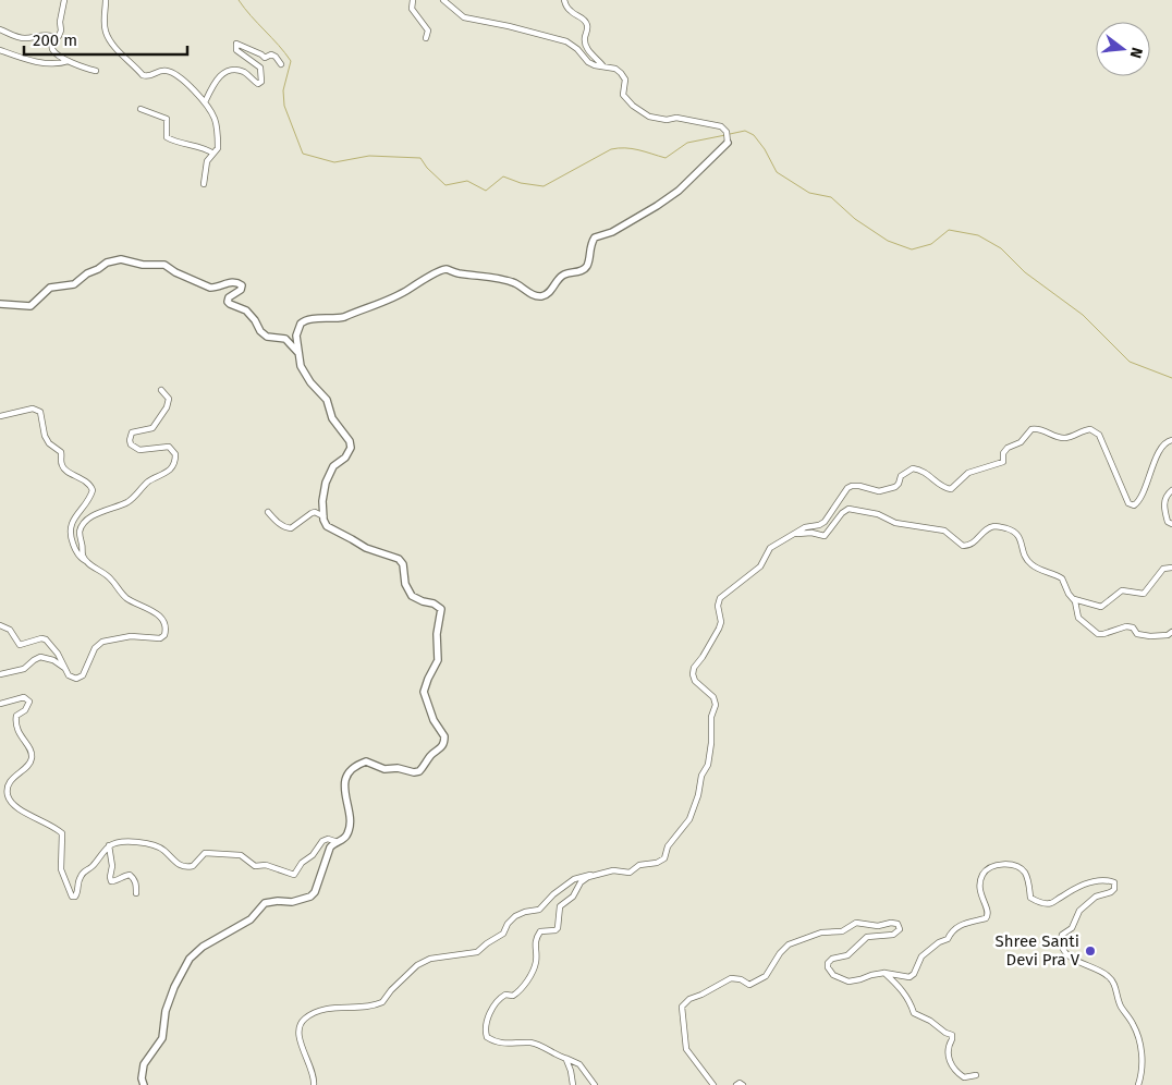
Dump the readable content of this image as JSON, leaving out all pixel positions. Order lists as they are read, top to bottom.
{
  "places": ["Shree Santi Devi Pra V"],
  "scale_bar": "200 m",
  "north": "right"
}
